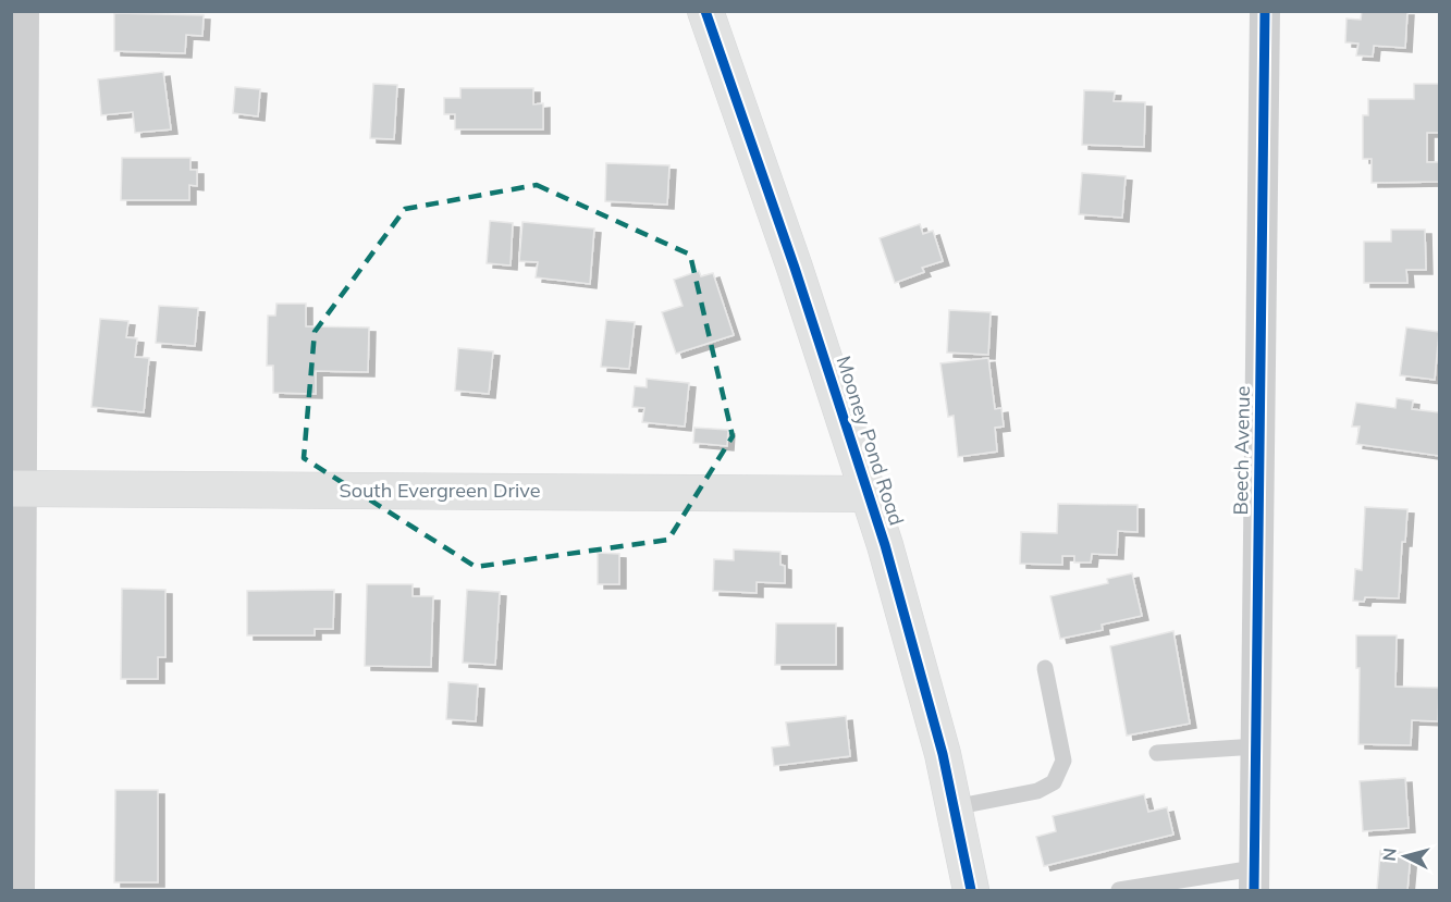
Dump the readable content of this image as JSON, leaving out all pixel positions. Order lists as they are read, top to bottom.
{
  "streets": {
    "street": ["Mooney Pond Road", "Beech Avenue", "South Evergreen Drive"]
  },
  "crossings": [
    ["Mooney Pond Road", "South Evergreen Drive"]
  ],
  "north": "left"
}
